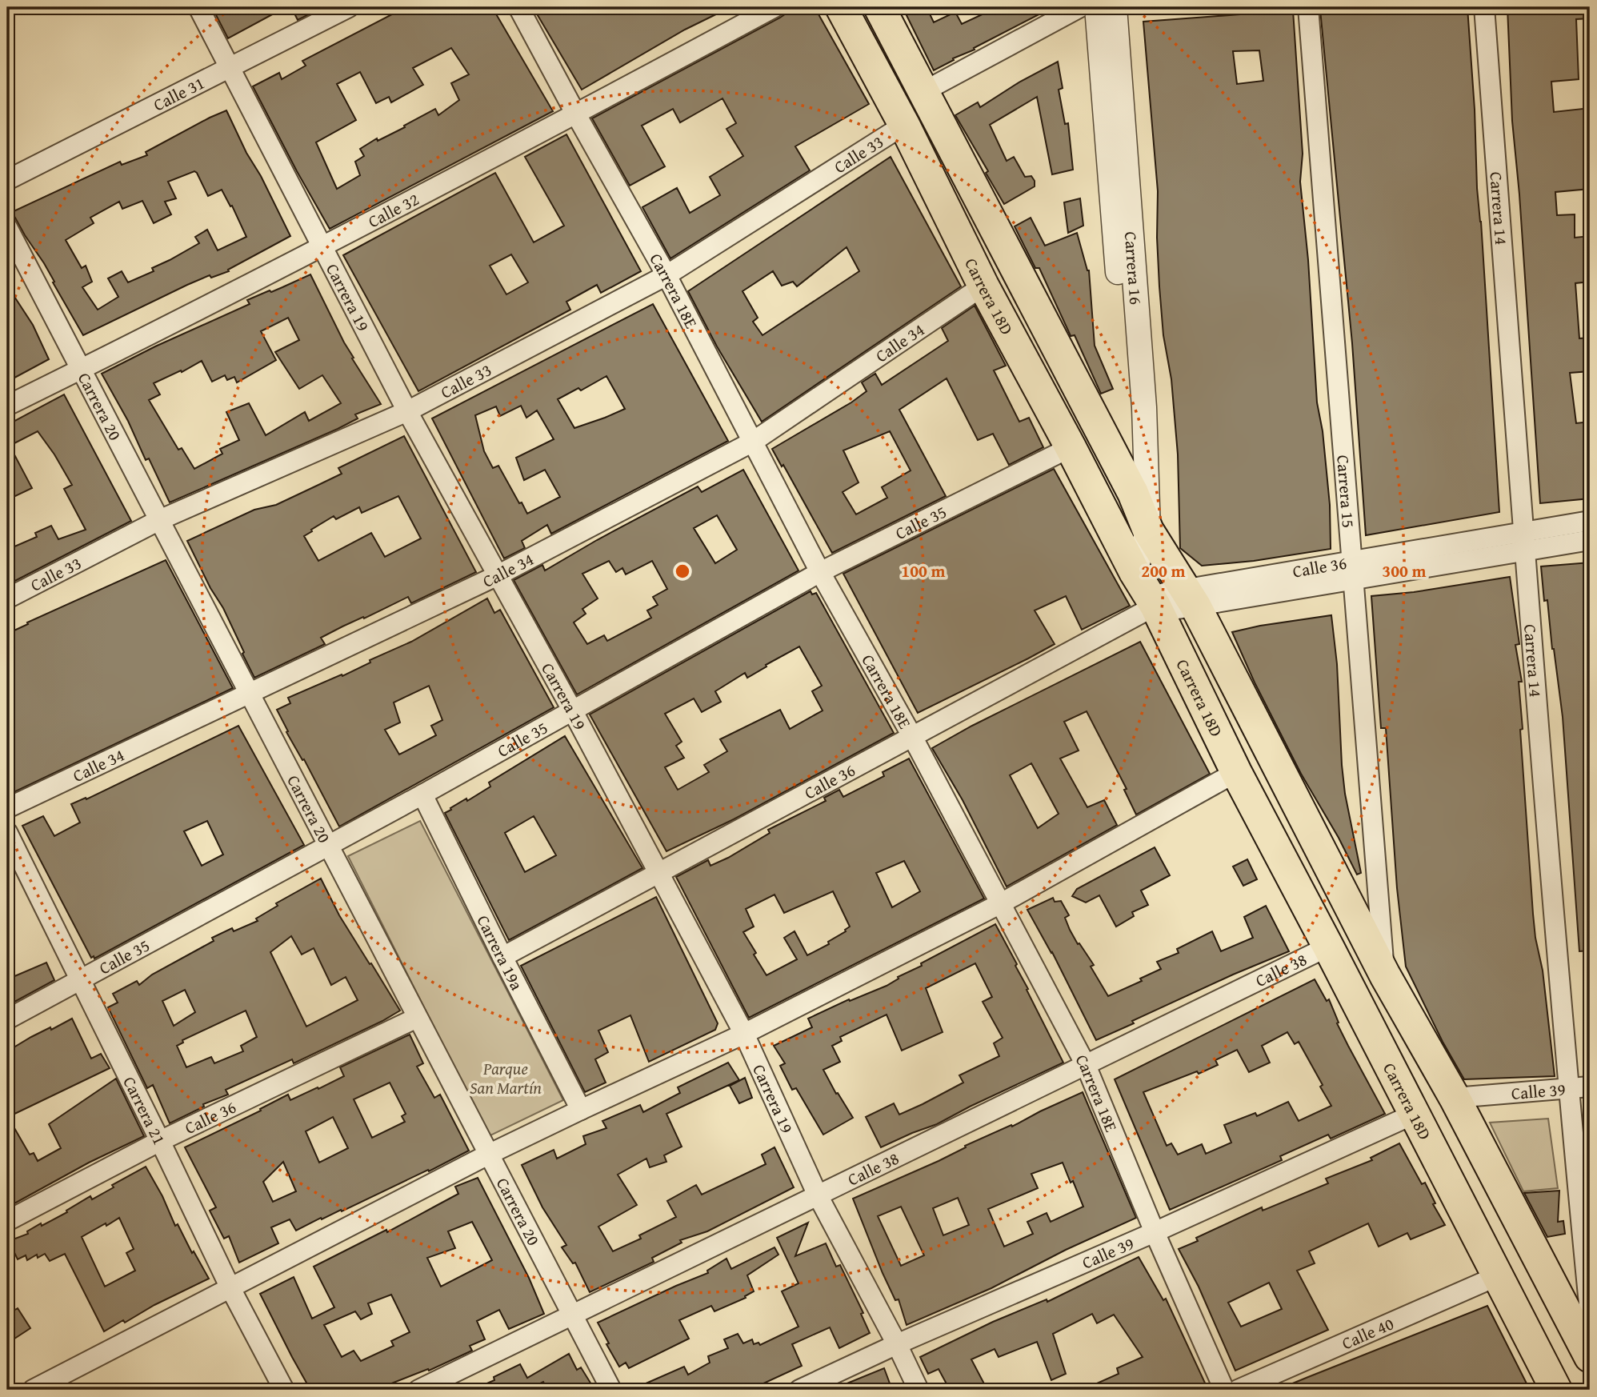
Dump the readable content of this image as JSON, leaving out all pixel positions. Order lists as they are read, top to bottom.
{
  "streets": {
    "main road": ["Carrera 18D"],
    "street": [
      "Calle 31",
      "Calle 33",
      "Carrera 14",
      "Calle 32",
      "Carrera 16",
      "Carrera 18E",
      "Carrera 19",
      "Calle 34",
      "Carrera 20",
      "Carrera 15",
      "Calle 35",
      "Calle 36",
      "Carrera 19a",
      "Calle 38",
      "Calle 39",
      "Carrera 21",
      "Calle 40"
    ]
  },
  "crossings": [
    ["Calle 31", "Carrera 19"],
    ["Calle 33", "Carrera 18E"],
    ["Calle 33", "Carrera 18D"],
    ["Calle 33", "Carrera 19"],
    ["Calle 33", "Carrera 20"],
    ["Carrera 14", "Calle 36"],
    ["Carrera 14", "Calle 39"],
    ["Calle 32", "Carrera 18E"],
    ["Calle 32", "Carrera 19"],
    ["Calle 32", "Carrera 20"],
    ["Carrera 16", "Carrera 18D"],
    ["Carrera 18E", "Calle 34"],
    ["Carrera 18E", "Calle 35"],
    ["Carrera 18E", "Calle 36"],
    ["Carrera 18E", "Calle 38"],
    ["Carrera 18E", "Calle 39"],
    ["Carrera 18D", "Calle 34"],
    ["Carrera 18D", "Calle 35"],
    ["Carrera 18D", "Calle 36"],
    ["Carrera 18D", "Calle 38"],
    ["Carrera 18D", "Calle 39"],
    ["Carrera 18D", "Calle 40"],
    ["Carrera 19", "Calle 34"],
    ["Carrera 19", "Calle 35"],
    ["Carrera 19", "Calle 36"],
    ["Carrera 19", "Calle 38"],
    ["Carrera 19", "Calle 39"],
    ["Calle 34", "Carrera 20"],
    ["Carrera 20", "Calle 35"],
    ["Carrera 20", "Calle 36"],
    ["Carrera 20", "Calle 38"],
    ["Carrera 15", "Calle 36"],
    ["Calle 35", "Carrera 19a"],
    ["Calle 35", "Carrera 21"],
    ["Calle 36", "Carrera 19a"],
    ["Calle 36", "Carrera 21"]
  ],
  "parks": ["Parque San Martín"],
  "rings": ["100 m", "200 m", "300 m"]
}
